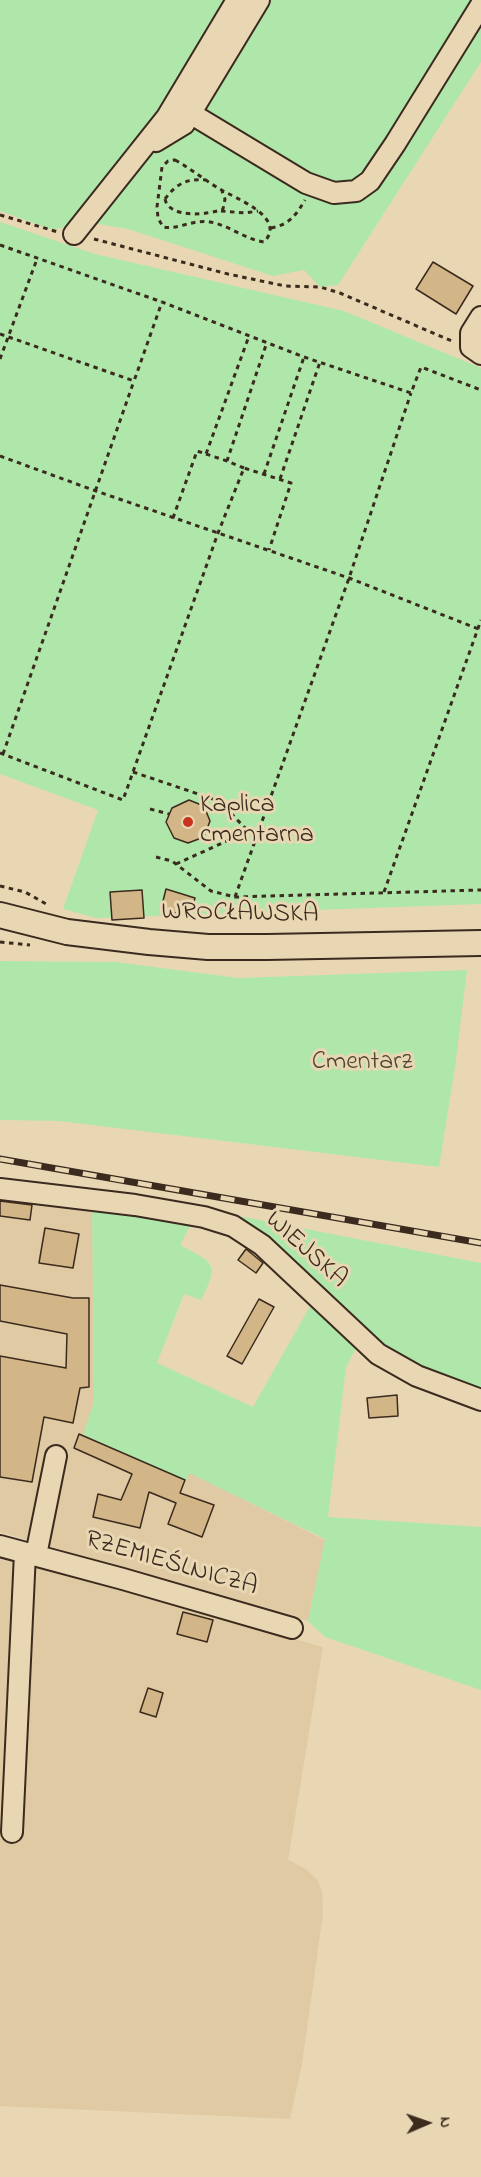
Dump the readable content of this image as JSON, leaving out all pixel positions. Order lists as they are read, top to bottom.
{
  "streets": {
    "main road": ["WROCŁAWSKA"],
    "street": ["WIEJSKA", "RZEMIEŚLNICZA"]
  },
  "parks": ["Cmentarz"],
  "places": ["Kaplica cmentarna"],
  "north": "right"
}
